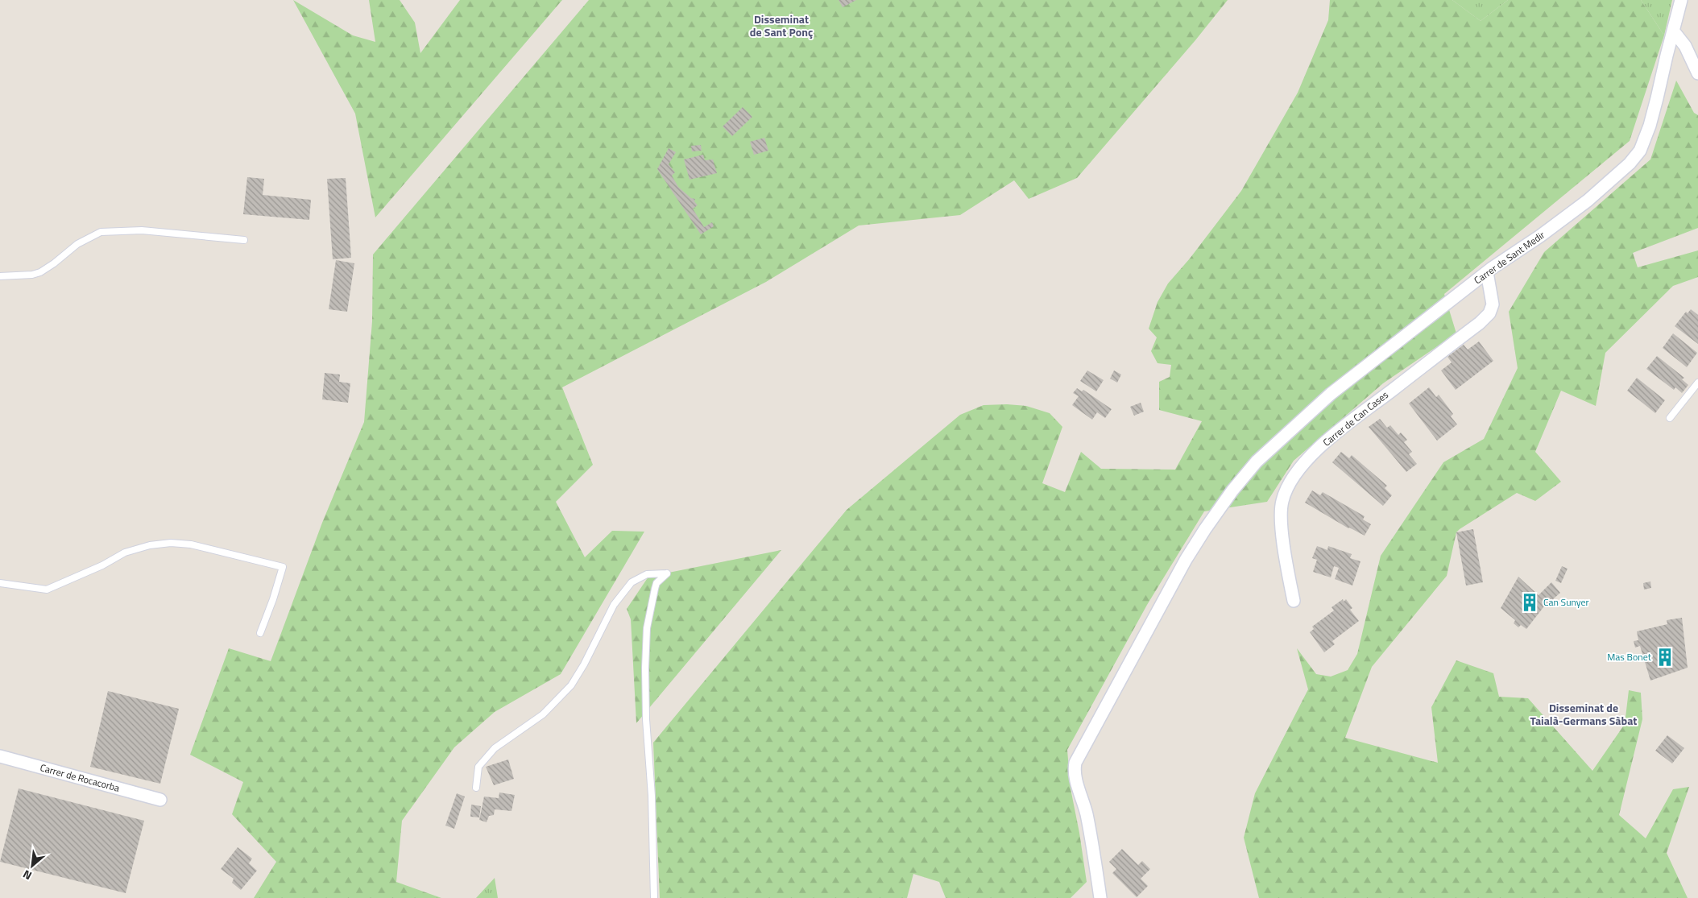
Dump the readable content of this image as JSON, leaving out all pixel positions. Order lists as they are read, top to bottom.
{
  "streets": {
    "street": ["Carrer de Sant Medir", "Carrer de Can Cases", "Carrer de Rocacorba"]
  },
  "crossings": [
    ["Carrer de Sant Medir", "Carrer de Can Cases"]
  ],
  "districts": ["Disseminat de Sant Ponç", "Disseminat de Taialà-Germans Sàbat"],
  "places": {
    "building": ["Can Sunyer", "Mas Bonet"]
  },
  "north": "bottom left"
}
